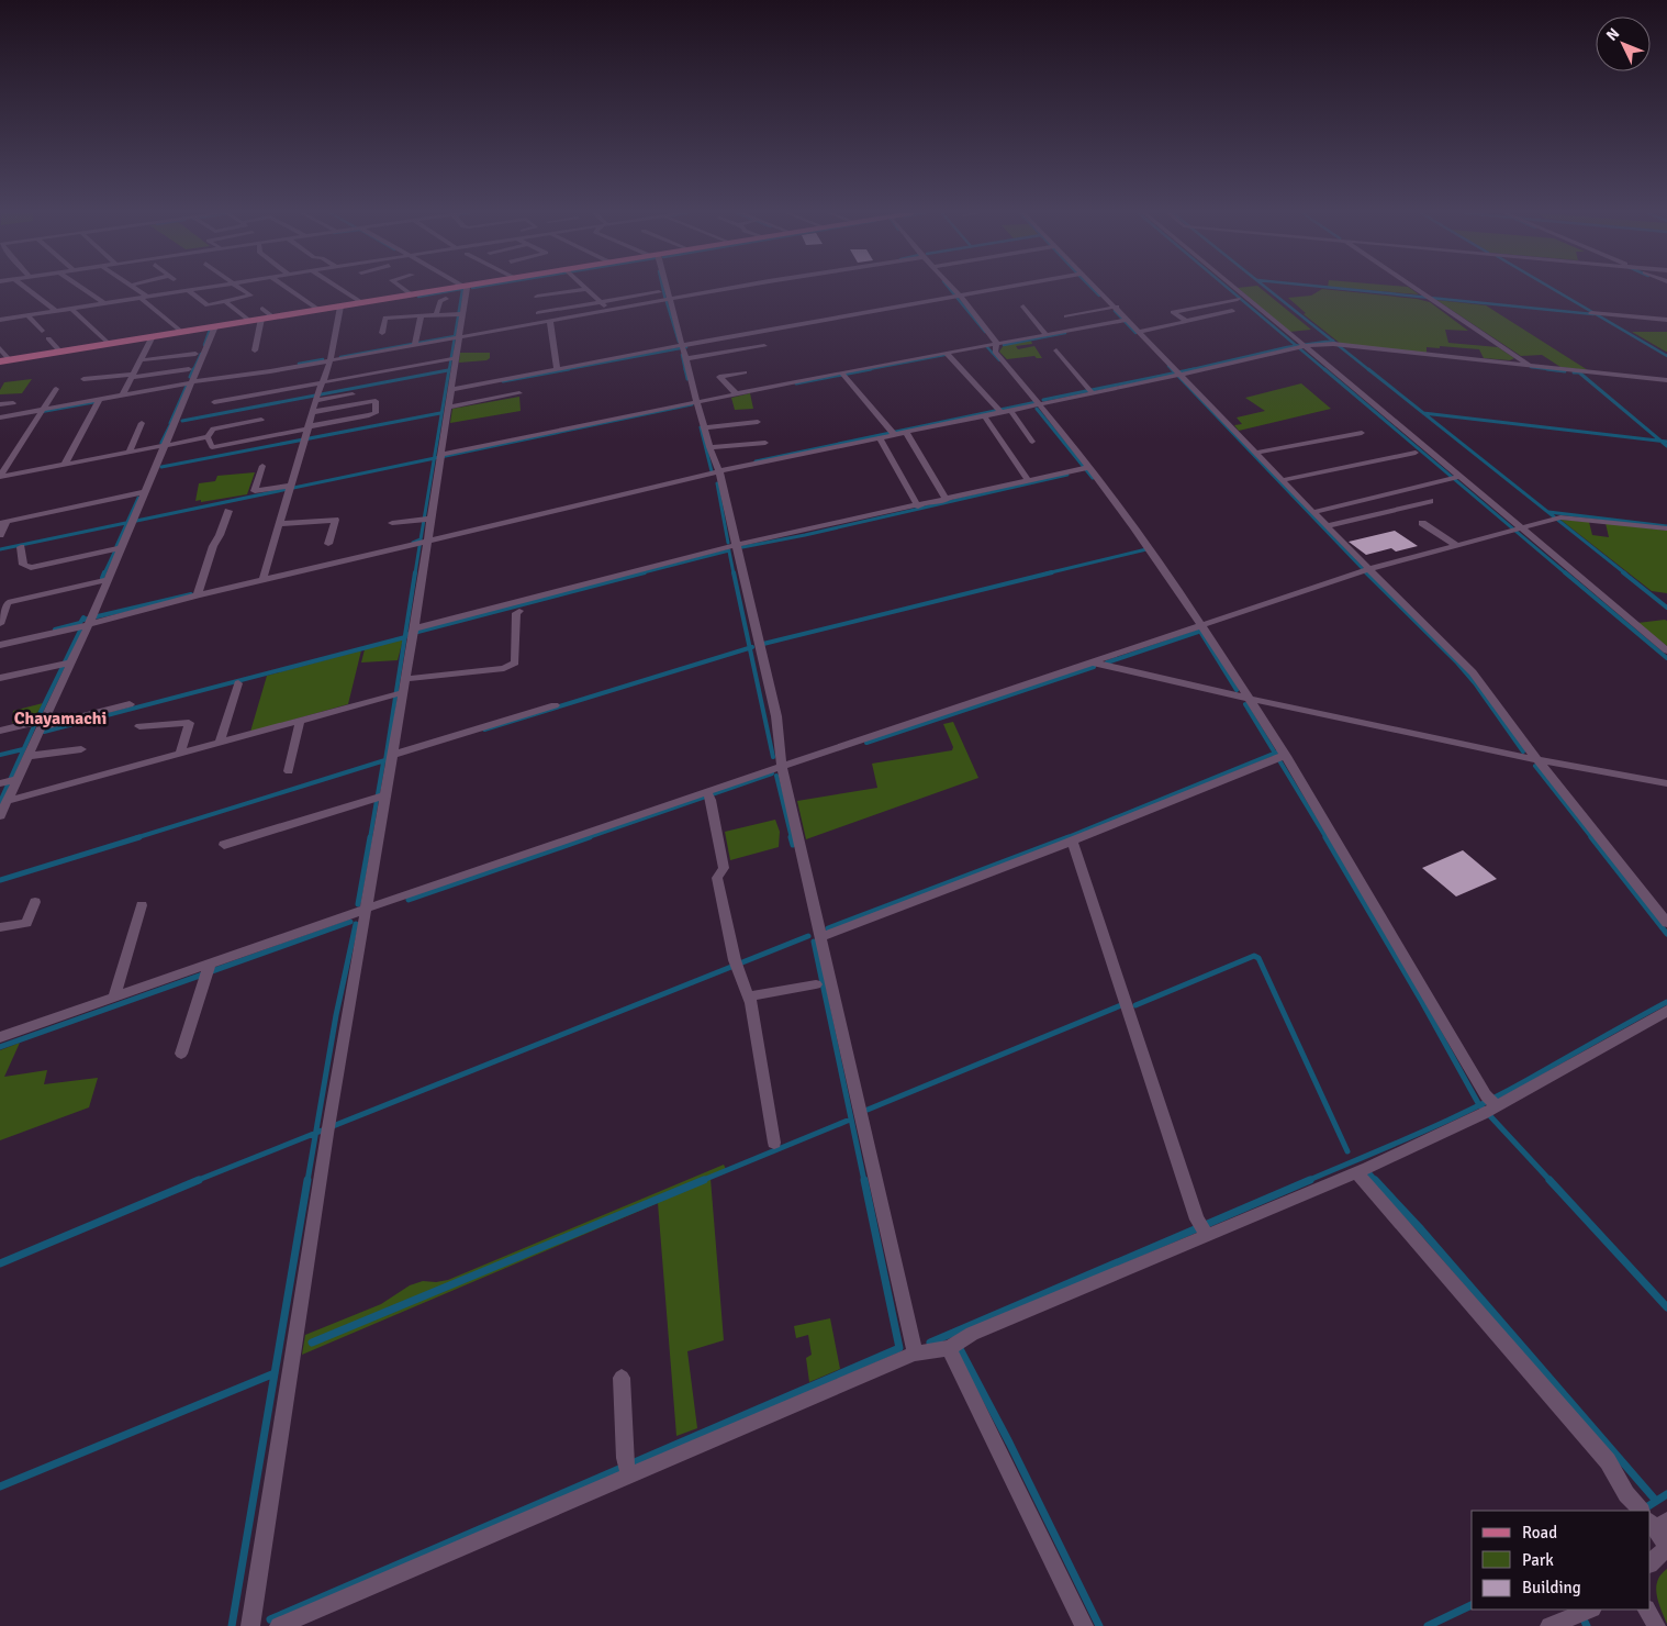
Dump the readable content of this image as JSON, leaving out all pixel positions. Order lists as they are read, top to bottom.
{
  "districts": ["Chayamachi"],
  "legend": ["Road", "Park", "Building"],
  "north": "top left"
}
